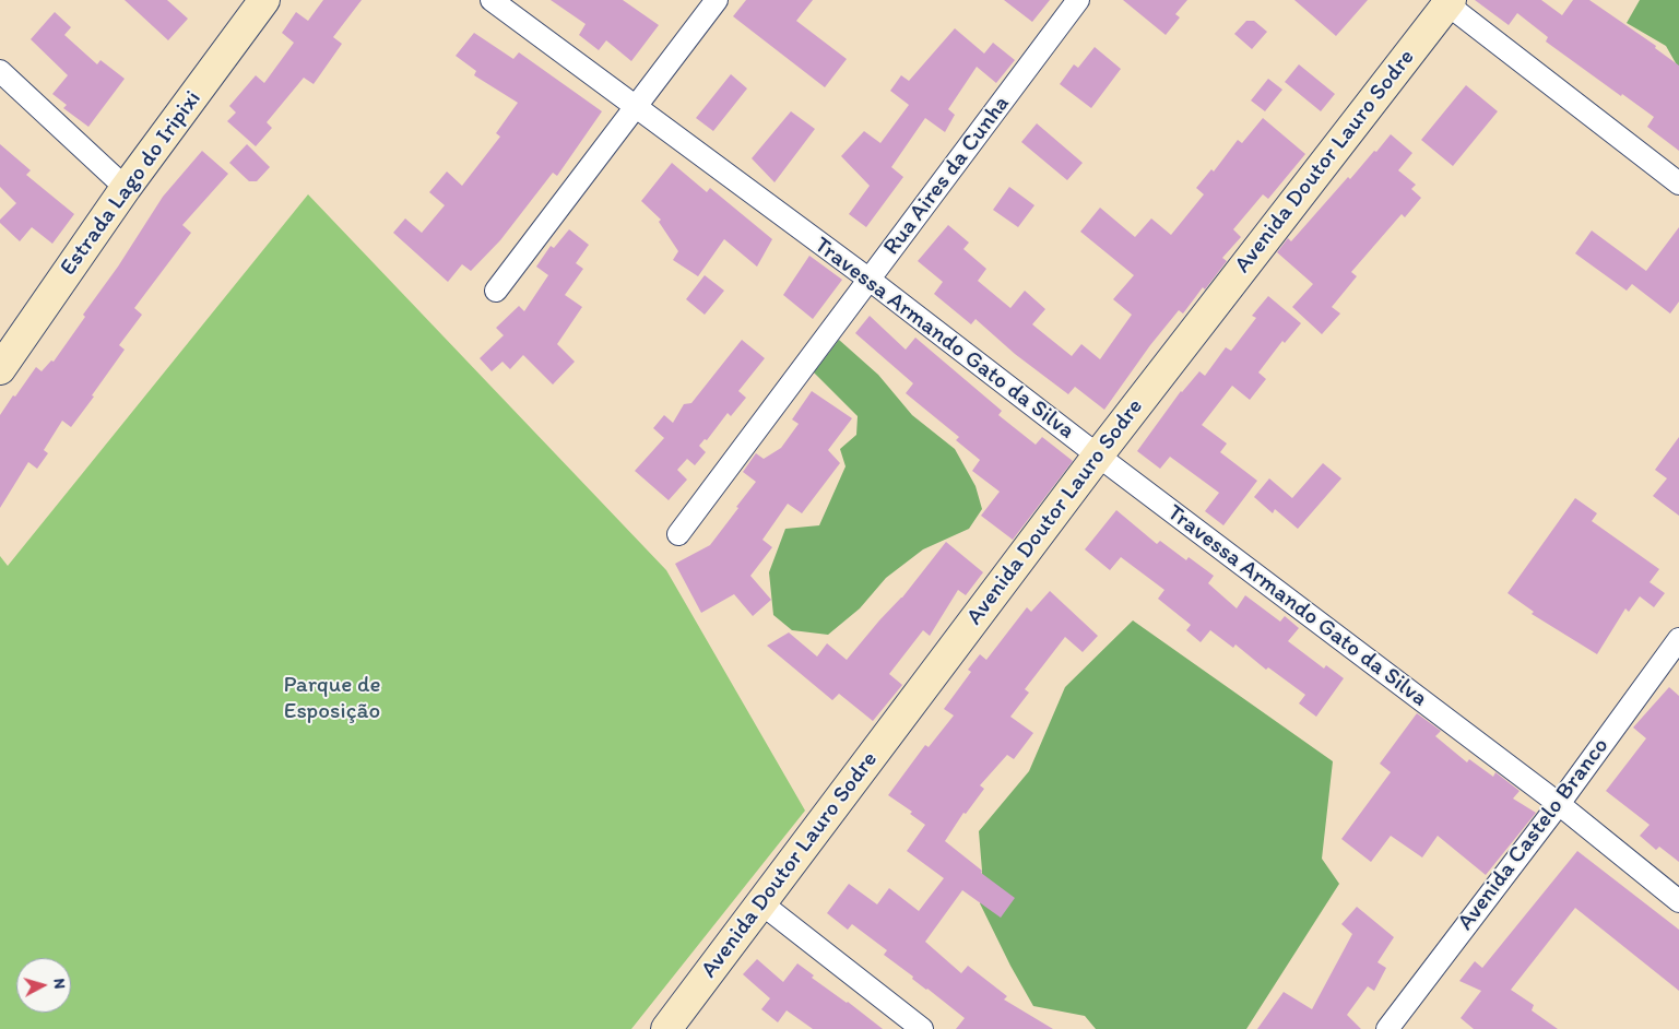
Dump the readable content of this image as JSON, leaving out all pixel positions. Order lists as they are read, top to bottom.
{
  "streets": {
    "street": [
      "Avenida Doutor Lauro Sodre",
      "Rua Aires da Cunha",
      "Estrada Lago do Iripixi",
      "Travessa Armando Gato da Silva",
      "Avenida Castelo Branco"
    ]
  },
  "crossings": [
    ["Avenida Doutor Lauro Sodre", "Travessa Armando Gato da Silva"],
    ["Rua Aires da Cunha", "Travessa Armando Gato da Silva"],
    ["Travessa Armando Gato da Silva", "Avenida Castelo Branco"]
  ],
  "parks": ["Parque de Esposição"],
  "north": "right"
}
